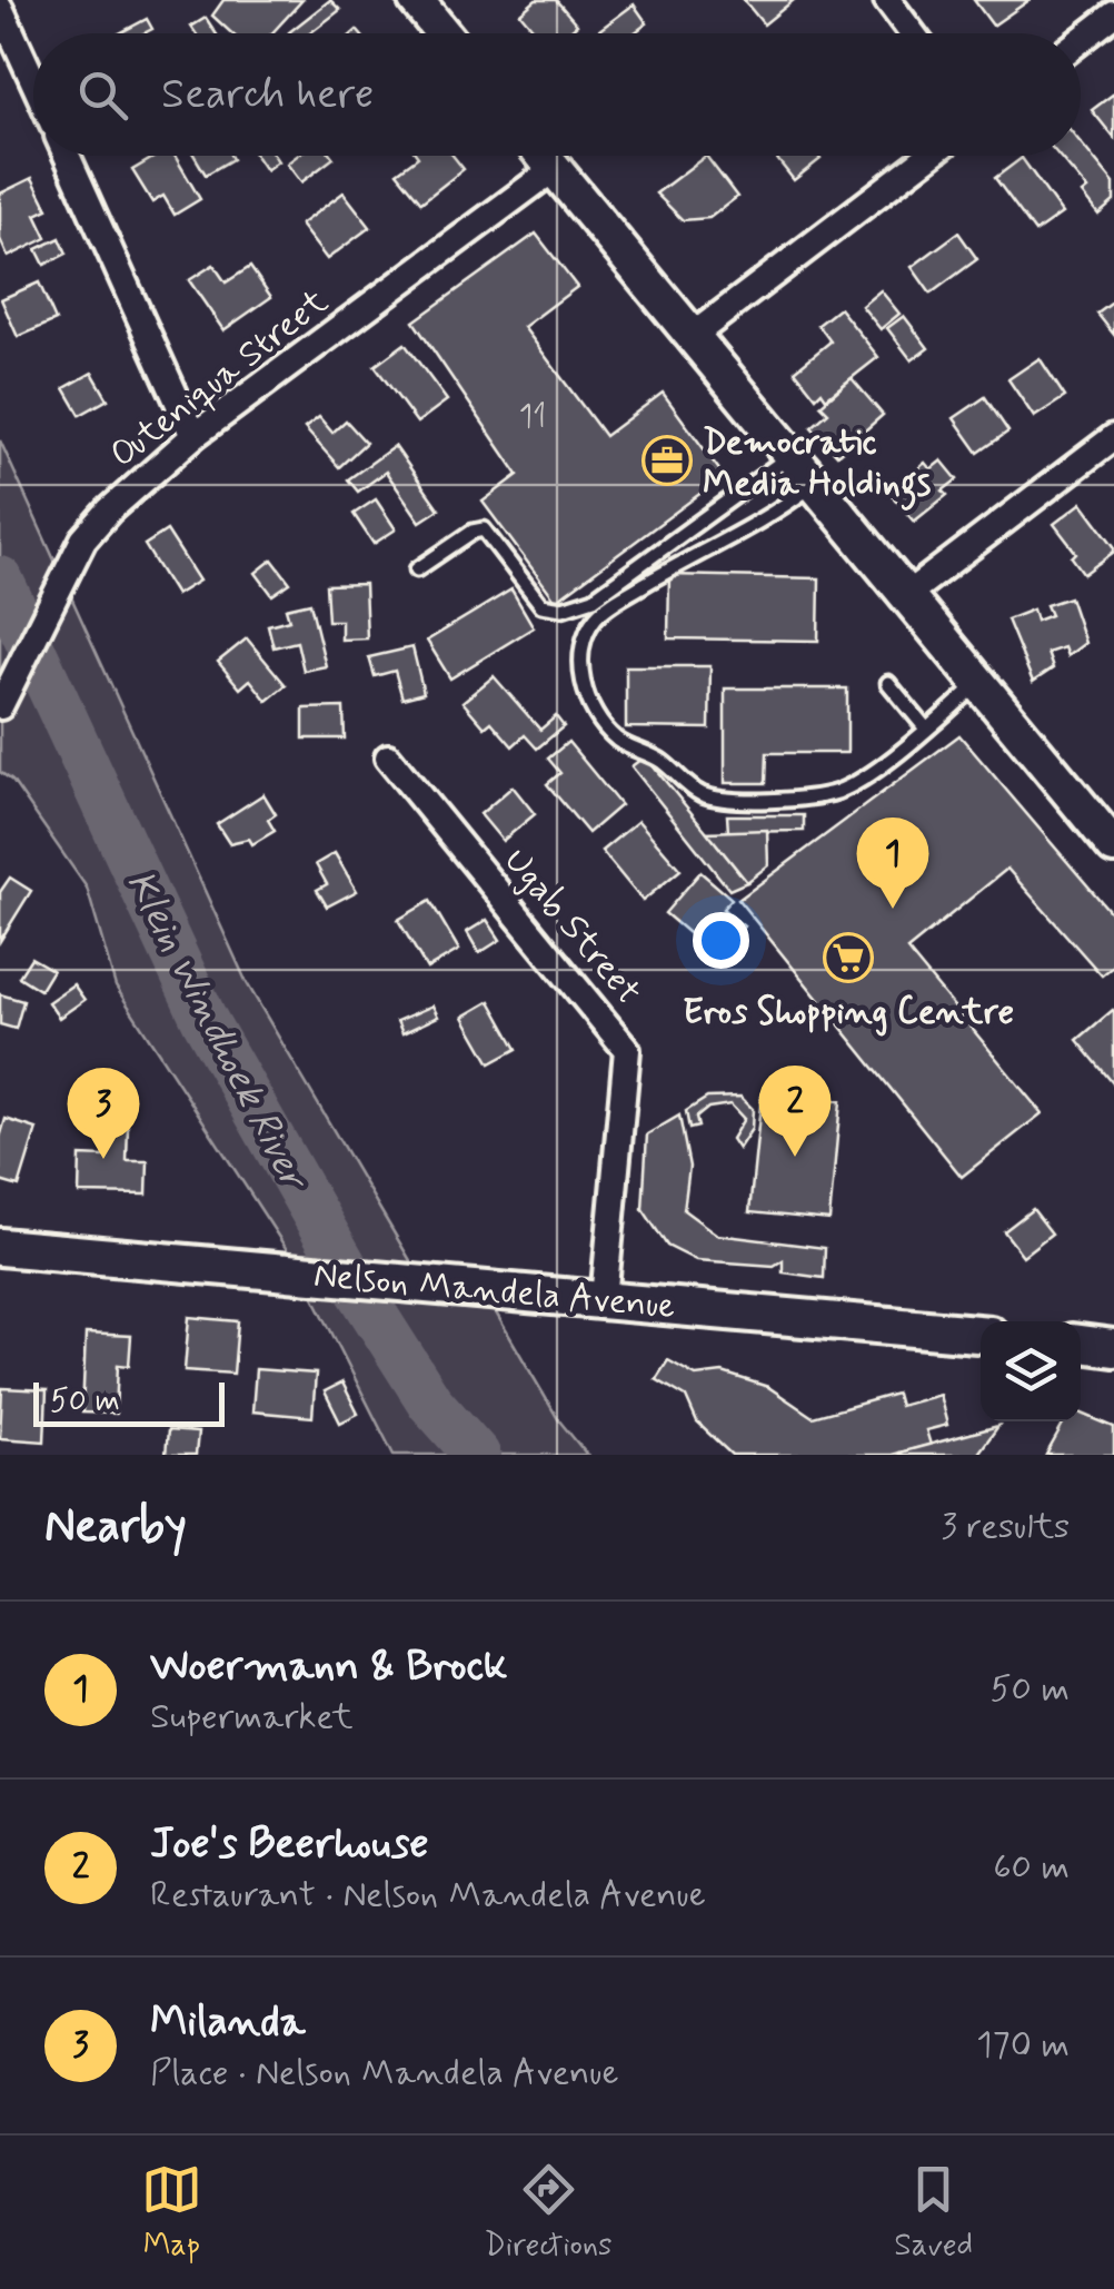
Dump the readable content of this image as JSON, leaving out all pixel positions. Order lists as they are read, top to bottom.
{
  "streets": {
    "main road": ["Nelson Mandela Avenue"],
    "street": ["Outeniqua Street", "Ugab Street"]
  },
  "crossings": [
    ["Ugab Street", "Nelson Mandela Avenue"]
  ],
  "water": ["Klein Windhoek River"],
  "places": {
    "office": ["Democratic Media Holdings"],
    "supermarket": ["Eros Shopping Centre"]
  },
  "house_numbers": ["11"],
  "scale_bar": "50 m",
  "page": {
    "search": "Search here",
    "pins": ["1", "2", "3"],
    "scale": "50 m",
    "heading": ["Nearby", "3 results"],
    "list": [
      {
        "mark": "1",
        "name": "Woermann & Brock",
        "note": "Supermarket",
        "value": "50 m"
      },
      {
        "mark": "2",
        "name": "Joe's Beerhouse",
        "note": "Restaurant · Nelson Mandela Avenue",
        "value": "60 m"
      },
      {
        "mark": "3",
        "name": "Milanda",
        "note": "Place · Nelson Mandela Avenue",
        "value": "170 m"
      }
    ],
    "nav": ["Map", "Directions", "Saved"]
  }
}
